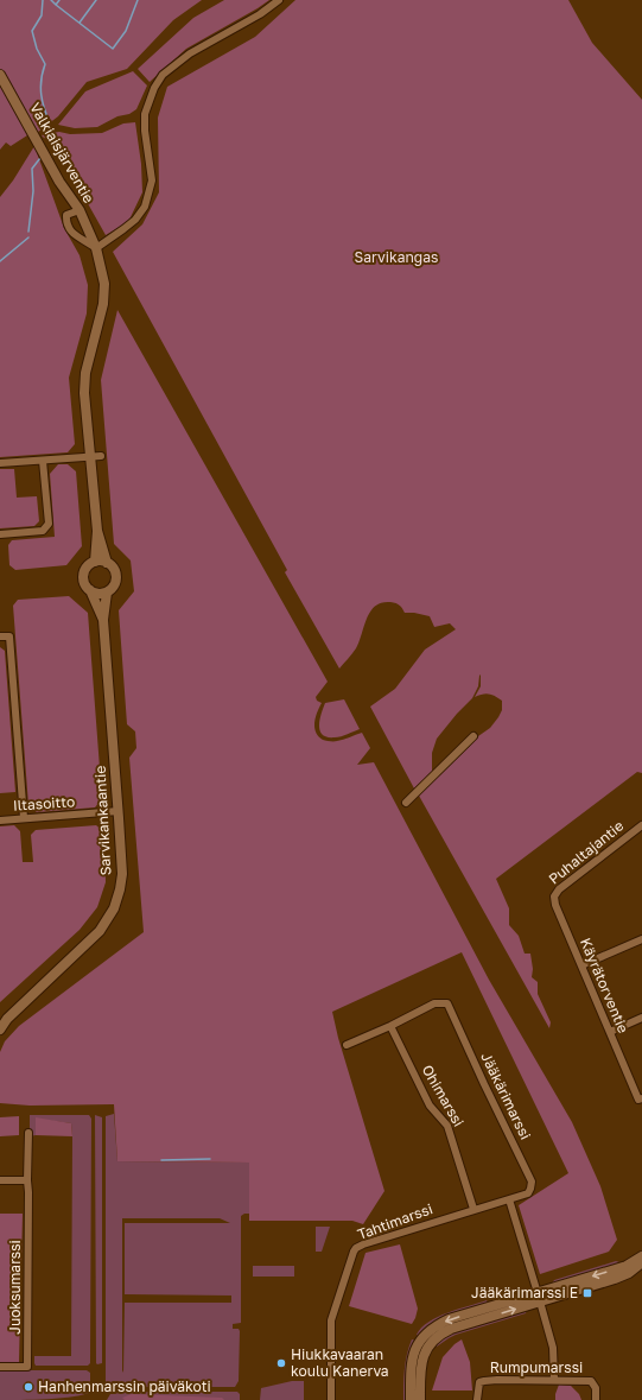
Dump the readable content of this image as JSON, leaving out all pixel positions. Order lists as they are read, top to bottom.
{
  "streets": {
    "street": [
      "Valkiaisjärventie",
      "Iltasoitto",
      "Sarvikankaantie",
      "Puhaltajantie",
      "Käyrätorventie",
      "Ohimarssi",
      "Jääkärimarssi",
      "Tahtimarssi",
      "Juoksumarssi",
      "Rumpumarssi"
    ]
  },
  "crossings": [
    ["Valkiaisjärventie", "Sarvikankaantie"],
    ["Iltasoitto", "Sarvikankaantie"],
    ["Puhaltajantie", "Käyrätorventie"],
    ["Ohimarssi", "Jääkärimarssi"],
    ["Ohimarssi", "Tahtimarssi"],
    ["Jääkärimarssi", "Tahtimarssi"]
  ],
  "parks": ["Sarvikangas"],
  "places": {
    "transit": ["Jääkärimarssi E"],
    "other": ["Hiukkavaaran koulu Kanerva", "Hanhenmarssin päiväkoti"]
  }
}
